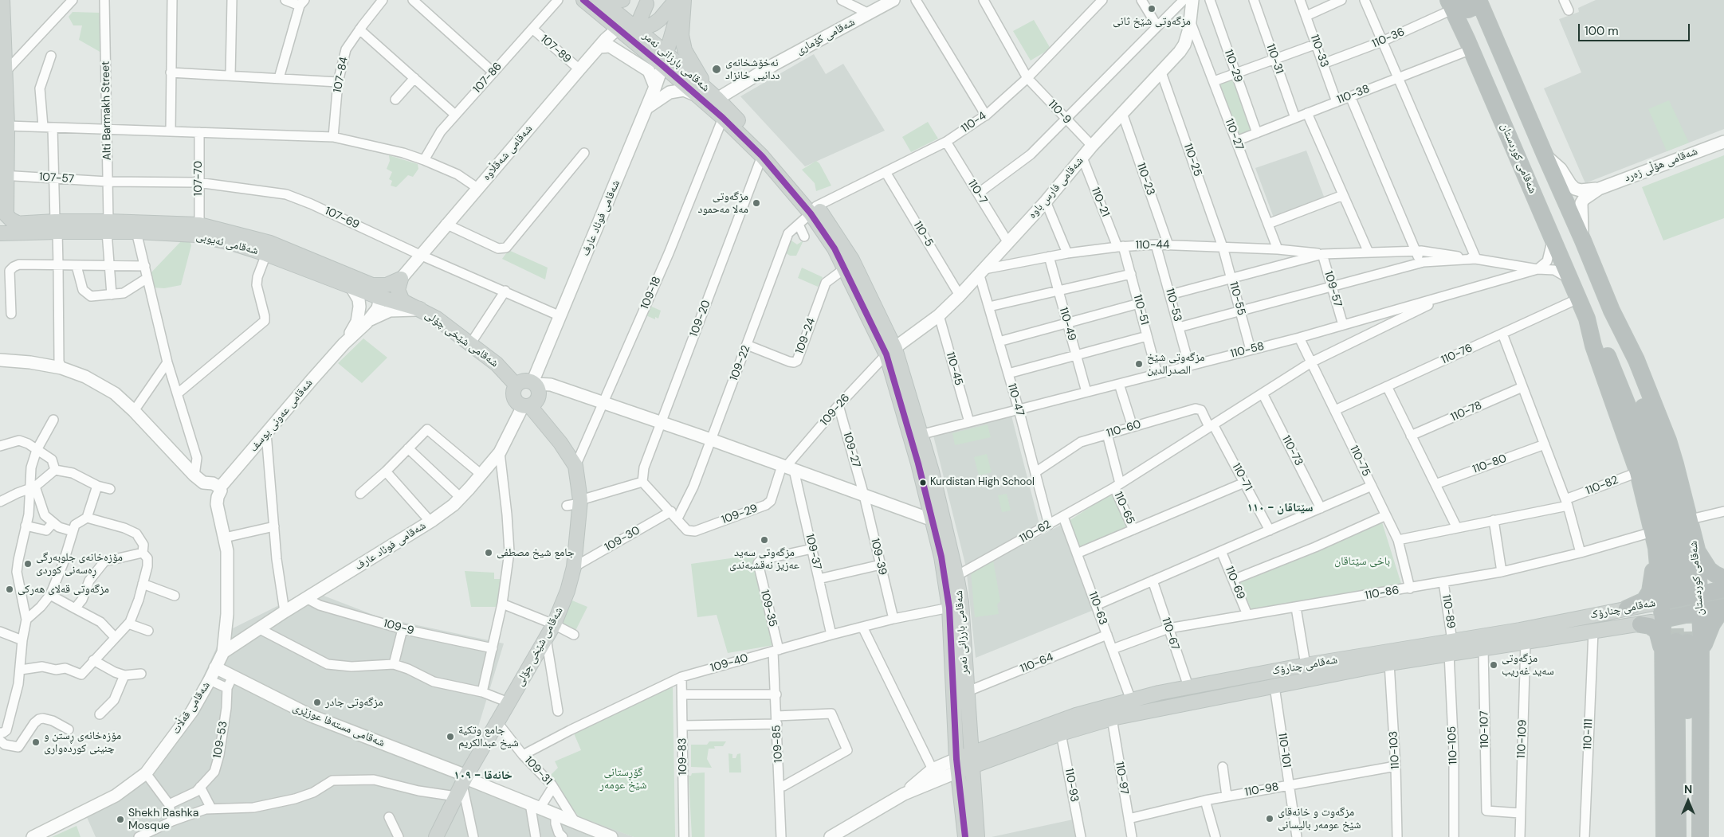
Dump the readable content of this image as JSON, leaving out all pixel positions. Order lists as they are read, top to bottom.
{
  "streets": {
    "highway": ["شەقامی کوردستان"],
    "main road": [
      "شەقامی کۆماری",
      "شەقامی بارزانی نەمر",
      "شەقامی شەقڵاوە",
      "شەقامی هۆڵی زەرد",
      "شەقامی فارس باوە",
      "شەقامی فوئاد عارف",
      "شەقامی ئەیوبی",
      "شەقامی شێخی چۆلی",
      "شەقامی عەونی یوسف",
      "شەقامی چنارۆک",
      "شەقامی قەڵات",
      "شەقامی مستەفا عوزێری"
    ],
    "street": [
      "110-36",
      "107-89",
      "110-33",
      "110-31",
      "110-29",
      "107-84",
      "107-86",
      "110-38",
      "Alti Barmakh Street",
      "110-9",
      "110-4",
      "110-27",
      "110-25",
      "107-57",
      "107-70",
      "110-23",
      "110-7",
      "110-21",
      "107-69",
      "110-5",
      "110-44",
      "109-57",
      "109-18",
      "110-55",
      "110-53",
      "110-51",
      "109-20",
      "110-49",
      "109-24",
      "110-58",
      "110-76",
      "109-22",
      "110-45",
      "110-47",
      "109-26",
      "110-78",
      "110-60",
      "109-27",
      "110-73",
      "110-75",
      "110-80",
      "110-71",
      "110-82",
      "110-65",
      "109-29",
      "110-62",
      "109-30",
      "109-37",
      "109-39",
      "110-69",
      "110-86",
      "109-35",
      "110-63",
      "110-89",
      "109-9",
      "110-67",
      "109-40",
      "110-64",
      "110-107",
      "110-111",
      "110-109",
      "109-53",
      "109-85",
      "110-105",
      "110-101",
      "110-103",
      "109-83",
      "109-31",
      "110-97",
      "110-93",
      "110-98"
    ]
  },
  "crossings": [
    ["شەقامی کۆماری", "شەقامی بارزانی نەمر"],
    ["110-36", "110-33"],
    ["110-36", "شەقامی کوردستان"],
    ["107-89", "107-86"],
    ["107-89", "شەقامی شەقڵاوە"],
    ["110-33", "110-38"],
    ["110-31", "110-38"],
    ["شەقامی بارزانی نەمر", "110-4"],
    ["شەقامی بارزانی نەمر", "شەقامی فارس باوە"],
    ["شەقامی بارزانی نەمر", "110-58"],
    ["شەقامی بارزانی نەمر", "109-22"],
    ["شەقامی بارزانی نەمر", "109-26"],
    ["شەقامی بارزانی نەمر", "110-62"],
    ["شەقامی بارزانی نەمر", "شەقامی چنارۆک"],
    ["شەقامی بارزانی نەمر", "110-64"],
    ["110-29", "110-38"],
    ["110-38", "110-27"],
    ["110-38", "شەقامی کوردستان"],
    ["Alti Barmakh Street", "107-57"],
    ["Alti Barmakh Street", "107-69"],
    ["Alti Barmakh Street", "شەقامی ئەیوبی"],
    ["110-9", "110-4"],
    ["110-9", "شەقامی فارس باوە"],
    ["110-4", "110-7"],
    ["110-4", "110-5"],
    ["110-4", "109-22"],
    ["110-27", "شەقامی فارس باوە"],
    ["110-27", "110-44"],
    ["شەقامی شەقڵاوە", "107-69"],
    ["شەقامی شەقڵاوە", "شەقامی ئەیوبی"],
    ["شەقامی شەقڵاوە", "شەقامی شێخی چۆلی"],
    ["شەقامی کوردستان", "شەقامی هۆڵی زەرد"],
    ["شەقامی کوردستان", "110-58"],
    ["شەقامی کوردستان", "110-76"],
    ["شەقامی کوردستان", "110-82"],
    ["شەقامی کوردستان", "110-86"],
    ["شەقامی کوردستان", "شەقامی چنارۆک"],
    ["110-25", "شەقامی فارس باوە"],
    ["110-25", "110-44"],
    ["110-25", "110-55"],
    ["107-57", "107-69"],
    ["107-70", "107-69"],
    ["107-70", "شەقامی ئەیوبی"],
    ["110-23", "شەقامی فارس باوە"],
    ["110-23", "110-44"],
    ["شەقامی فارس باوە", "110-7"],
    ["شەقامی فارس باوە", "110-21"],
    ["شەقامی فارس باوە", "110-5"],
    ["شەقامی فارس باوە", "110-44"],
    ["شەقامی فارس باوە", "110-45"],
    ["شەقامی فارس باوە", "110-47"],
    ["شەقامی فارس باوە", "109-26"],
    ["110-21", "110-44"],
    ["110-21", "110-51"],
    ["107-69", "شەقامی فوئاد عارف"],
    ["شەقامی فوئاد عارف", "شەقامی شێخی چۆلی"],
    ["شەقامی فوئاد عارف", "109-9"],
    ["شەقامی فوئاد عارف", "شەقامی قەڵات"],
    ["شەقامی ئەیوبی", "شەقامی شێخی چۆلی"],
    ["شەقامی ئەیوبی", "شەقامی عەونی یوسف"],
    ["110-44", "109-57"],
    ["110-44", "110-55"],
    ["110-44", "110-53"],
    ["110-44", "110-51"],
    ["110-44", "110-49"],
    ["110-44", "110-47"],
    ["109-57", "110-58"],
    ["109-18", "شەقامی شێخی چۆلی"],
    ["110-55", "110-58"],
    ["110-53", "110-58"],
    ["110-51", "110-58"],
    ["109-20", "109-29"],
    ["110-49", "110-58"],
    ["109-24", "109-22"],
    ["شەقامی شێخی چۆلی", "شەقامی عەونی یوسف"],
    ["شەقامی شێخی چۆلی", "109-30"],
    ["شەقامی شێخی چۆلی", "شەقامی مستەفا عوزێری"],
    ["شەقامی شێخی چۆلی", "109-31"],
    ["110-58", "110-45"],
    ["110-58", "110-47"],
    ["110-58", "110-75"],
    ["110-58", "110-62"],
    ["110-76", "110-75"],
    ["109-22", "109-29"],
    ["110-47", "110-60"],
    ["110-47", "110-62"],
    ["109-26", "109-27"],
    ["109-26", "109-29"],
    ["109-26", "109-37"],
    ["شەقامی عەونی یوسف", "شەقامی قەڵات"],
    ["110-60", "110-71"],
    ["110-60", "110-65"],
    ["110-60", "110-62"],
    ["109-27", "109-39"],
    ["110-73", "110-62"],
    ["110-75", "110-82"],
    ["110-75", "110-62"],
    ["110-75", "110-86"],
    ["110-71", "110-62"],
    ["110-65", "110-62"],
    ["109-29", "109-30"],
    ["109-29", "109-37"],
    ["110-62", "110-63"],
    ["109-37", "109-35"],
    ["109-37", "109-40"],
    ["109-39", "109-40"],
    ["110-69", "110-86"],
    ["110-86", "110-63"],
    ["110-86", "110-89"],
    ["110-86", "110-67"],
    ["109-35", "109-40"],
    ["109-35", "109-85"],
    ["110-63", "شەقامی چنارۆک"],
    ["110-63", "110-64"],
    ["شەقامی چنارۆک", "110-89"],
    ["شەقامی چنارۆک", "110-67"],
    ["شەقامی چنارۆک", "110-107"],
    ["شەقامی چنارۆک", "110-111"],
    ["شەقامی چنارۆک", "110-109"],
    ["شەقامی چنارۆک", "110-105"],
    ["شەقامی چنارۆک", "110-101"],
    ["شەقامی چنارۆک", "110-103"],
    ["شەقامی چنارۆک", "110-97"],
    ["شەقامی چنارۆک", "110-93"],
    ["110-89", "110-105"],
    ["109-40", "109-85"],
    ["109-40", "109-83"],
    ["109-40", "109-31"],
    ["شەقامی قەڵات", "شەقامی مستەفا عوزێری"],
    ["شەقامی مستەفا عوزێری", "109-53"],
    ["شەقامی مستەفا عوزێری", "109-31"],
    ["110-107", "110-109"],
    ["110-101", "110-98"],
    ["110-103", "110-98"],
    ["110-97", "110-98"]
  ],
  "districts": ["سێتاقان - ١١٠", "خانەقا - ١٠٩"],
  "parks": ["باخی سێتاقان", "گۆڕستانی شێخ عومەر"],
  "places": [
    "مزگەوتی شێخ ثانی",
    "نەخۆشخانەی ددانیی خانزاد",
    "مزگەوتی مەلا مەحمود",
    "مزگەوتی شێخ الصدرالدين",
    "Kurdistan High School",
    "مزگەوتی سەید عەزیز نەقشبەندی",
    "جامع شيخ مصطفى",
    "مۆزەخانەی جلوبەرگی ڕەسەنی کوردی",
    "مزگەوتی قەلای هەرکی",
    "مزگەوتی سەید غەریب",
    "مزگەوتی جادر",
    "جامع وتكية شيخ عبدالكريم",
    "مۆزەخانەی ڕستن و چنینی کوردەواری",
    "مزگەوت و خانەقای شێخ عومەر بالیسانی",
    "Shekh Rashka Mosque"
  ],
  "scale_bar": "100 m",
  "north": "top"
}
